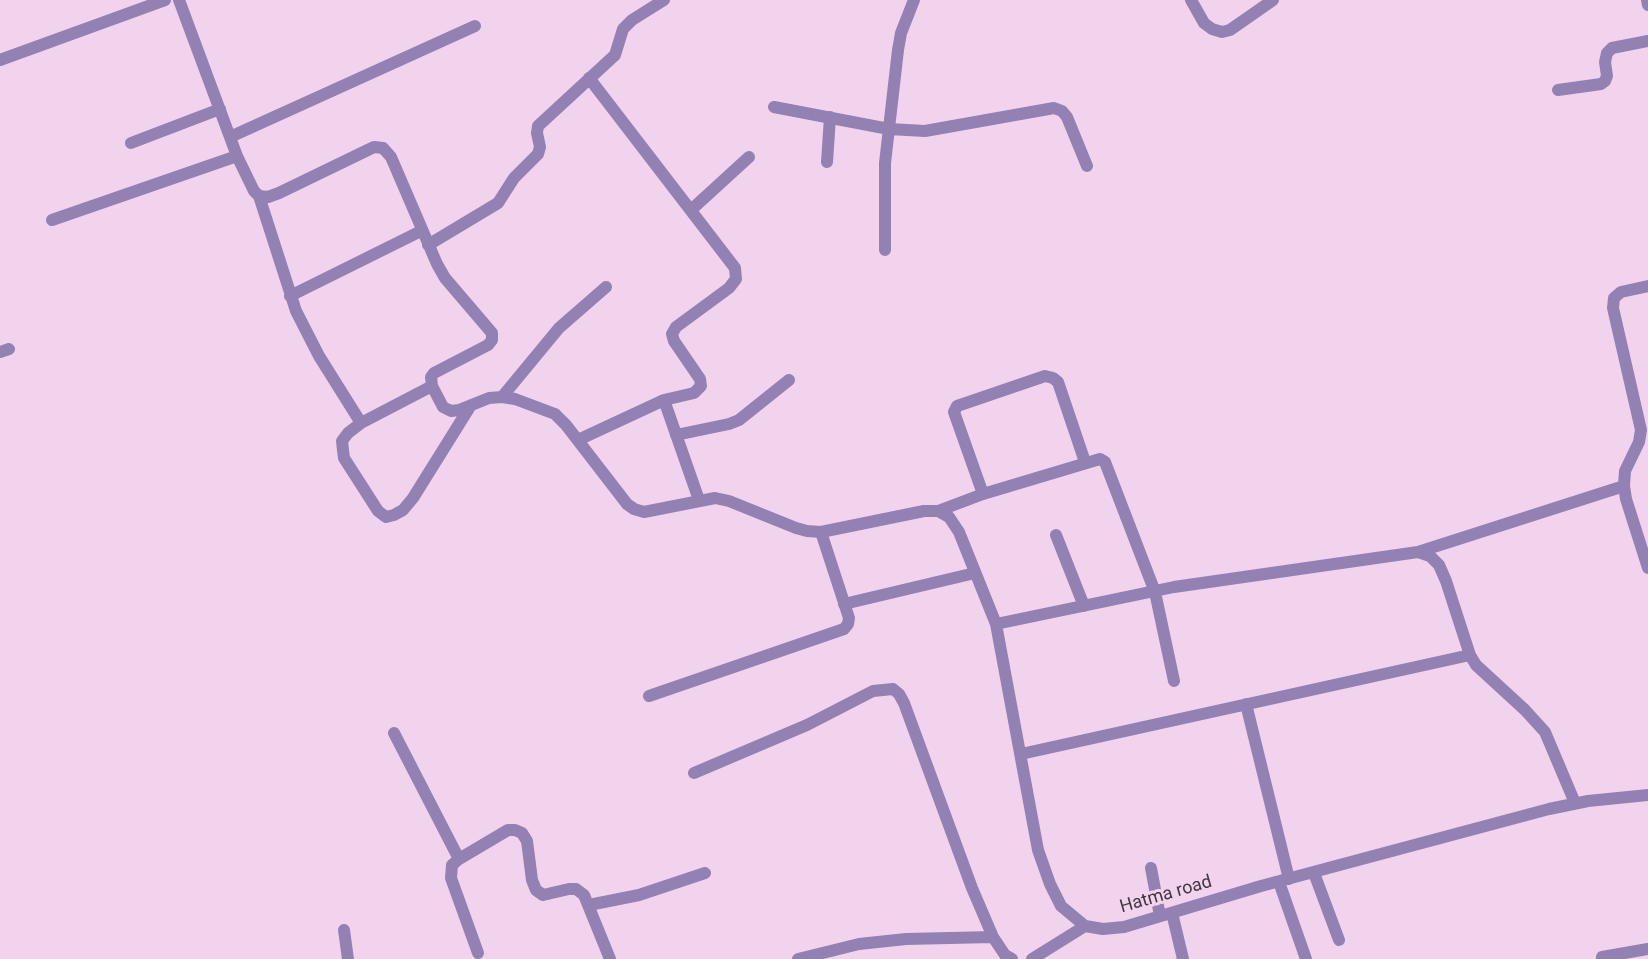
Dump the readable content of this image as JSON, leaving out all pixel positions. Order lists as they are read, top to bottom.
{
  "streets": {
    "street": ["Hatma road"]
  }
}
